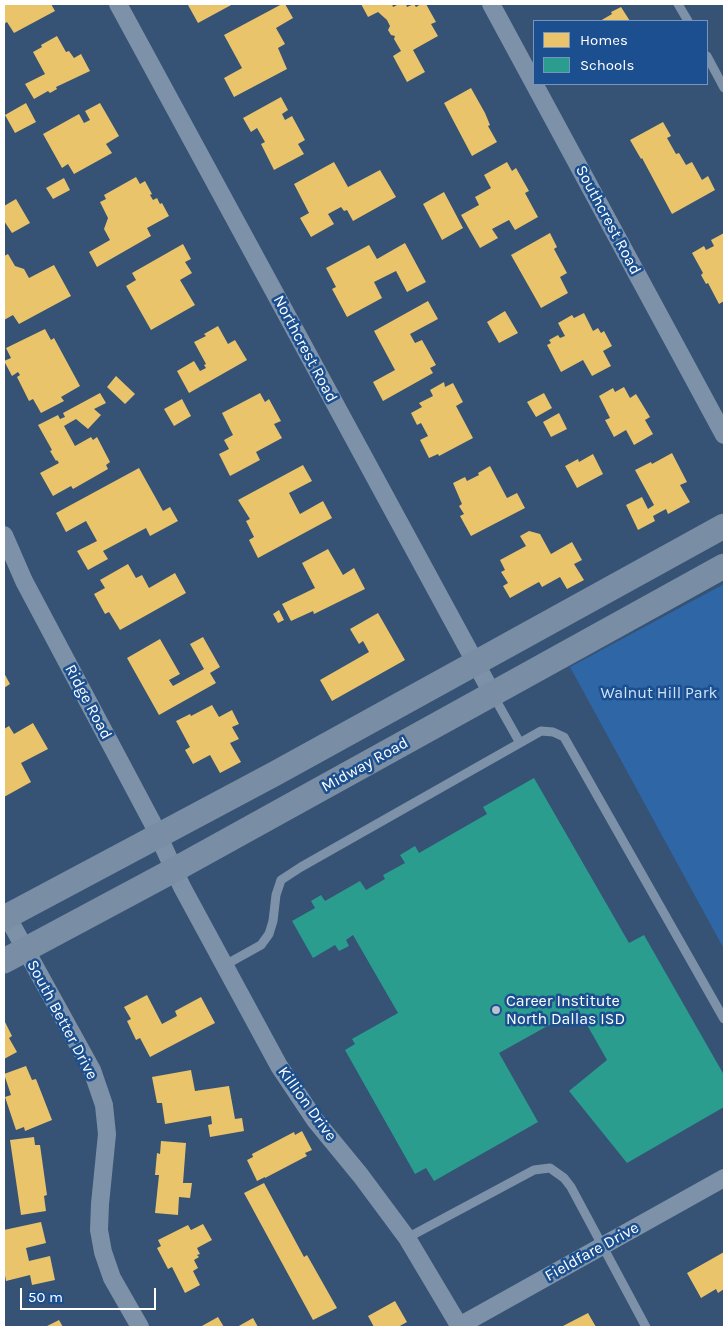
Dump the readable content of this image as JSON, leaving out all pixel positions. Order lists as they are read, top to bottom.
{
  "streets": {
    "main road": ["Midway Road"],
    "street": [
      "Southcrest Road",
      "Northcrest Road",
      "Ridge Road",
      "South Better Drive",
      "Killion Drive",
      "Fieldfare Drive"
    ]
  },
  "crossings": [
    ["Northcrest Road", "Midway Road"],
    ["Ridge Road", "Midway Road"],
    ["Ridge Road", "Killion Drive"],
    ["Midway Road", "South Better Drive"],
    ["Midway Road", "Killion Drive"],
    ["Killion Drive", "Fieldfare Drive"]
  ],
  "parks": ["Walnut Hill Park"],
  "places": ["Career Institute North Dallas ISD"],
  "legend": ["Homes", "Schools"],
  "scale_bar": "50 m"
}
